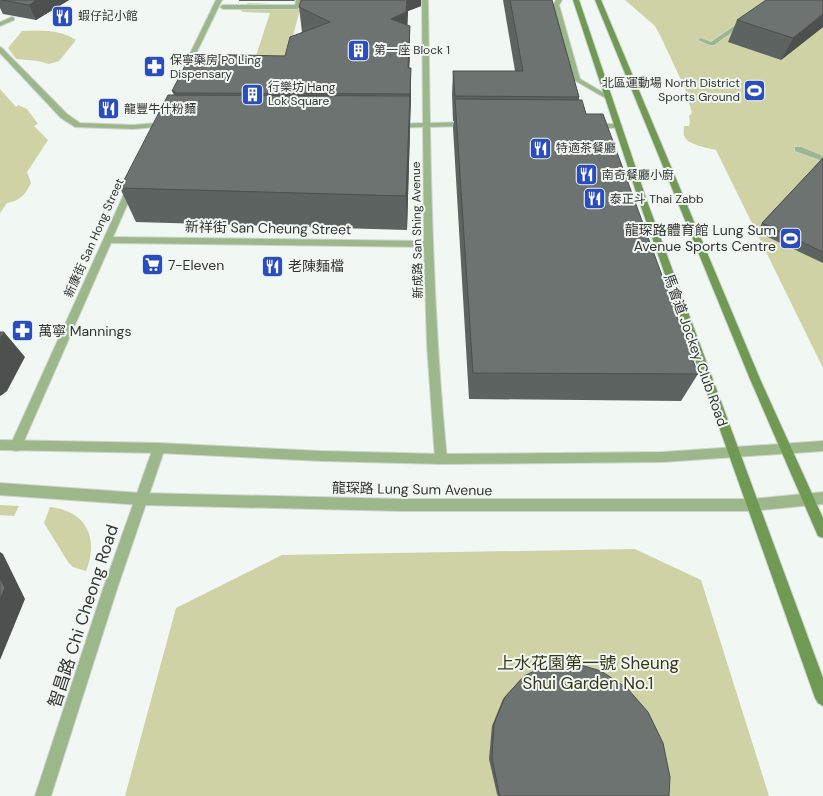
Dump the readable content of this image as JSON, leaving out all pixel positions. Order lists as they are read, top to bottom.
{
  "streets": {
    "main road": ["馬會道 Jockey Club Road"],
    "street": [
      "新祥街 San Cheung Street",
      "新成路 San Shing Avenue",
      "新康街 San Hong Street",
      "龍琛路 Lung Sum Avenue",
      "智昌路 Chi Cheong Road"
    ]
  },
  "crossings": [
    ["新祥街 San Cheung Street", "新成路 San Shing Avenue"],
    ["新祥街 San Cheung Street", "新康街 San Hong Street"],
    ["馬會道 Jockey Club Road", "龍琛路 Lung Sum Avenue"],
    ["龍琛路 Lung Sum Avenue", "智昌路 Chi Cheong Road"]
  ],
  "parks": ["上水花園第一號 Sheung Shui Garden No.1"],
  "places": {
    "restaurant": [
      "蝦仔記小館",
      "龍豐牛什粉麵",
      "特適茶餐廳",
      "南奇餐廳小廚",
      "泰正斗 Thai Zabb",
      "老陳麵檔"
    ],
    "building": ["第一座 Block 1", "行樂坊 Hang Lok Square"],
    "pharmacy": ["保寧藥房 Po Ling Dispensary", "萬寧 Mannings"],
    "sports": ["北區運動場 North District Sports Ground", "龍琛路體育館 Lung Sum Avenue Sports Centre"],
    "supermarket": ["7-Eleven"]
  }
}
